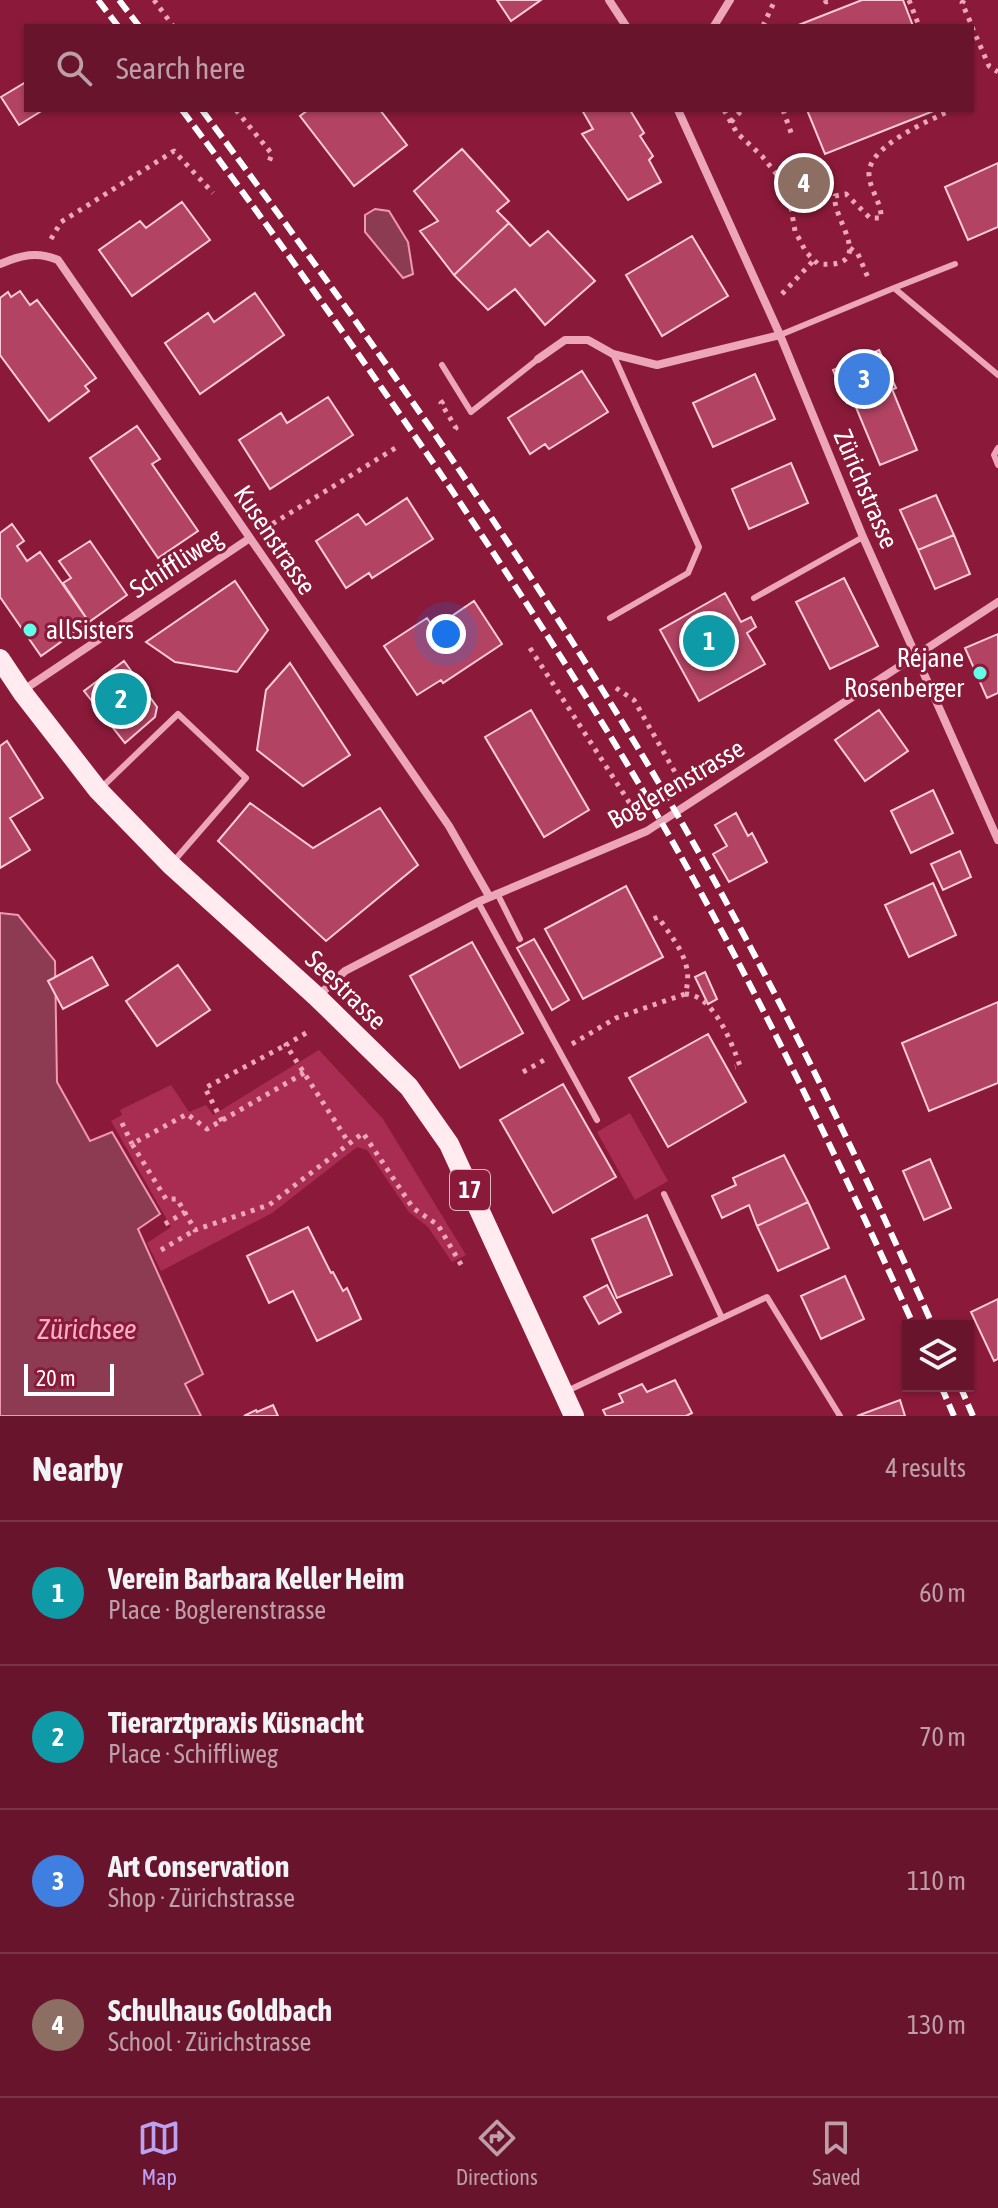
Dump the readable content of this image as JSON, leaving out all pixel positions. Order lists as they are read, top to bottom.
{
  "streets": {
    "main road": ["Seestrasse", "17"],
    "street": [
      "Zürichstrasse",
      "Kusenstrasse",
      "Schiffliweg",
      "Boglerenstrasse"
    ]
  },
  "crossings": [
    ["Zürichstrasse", "Boglerenstrasse"],
    ["Kusenstrasse", "Schiffliweg"],
    ["Kusenstrasse", "Boglerenstrasse"],
    ["Schiffliweg", "Seestrasse"],
    ["Boglerenstrasse", "Seestrasse"]
  ],
  "water": ["Zürichsee"],
  "places": ["allSisters", "Réjane Rosenberger"],
  "scale_bar": "20 m",
  "page": {
    "search": "Search here",
    "pins": [
      "4",
      "3",
      "1",
      "2"
    ],
    "scale": "20 m",
    "heading": ["Nearby", "4 results"],
    "list": [
      {
        "mark": "1",
        "name": "Verein Barbara Keller Heim",
        "note": "Place · Boglerenstrasse",
        "value": "60 m"
      },
      {
        "mark": "2",
        "name": "Tierarztpraxis Küsnacht",
        "note": "Place · Schiffliweg",
        "value": "70 m"
      },
      {
        "mark": "3",
        "name": "Art Conservation",
        "note": "Shop · Zürichstrasse",
        "value": "110 m"
      },
      {
        "mark": "4",
        "name": "Schulhaus Goldbach",
        "note": "School · Zürichstrasse",
        "value": "130 m"
      }
    ],
    "nav": ["Map", "Directions", "Saved"]
  }
}
